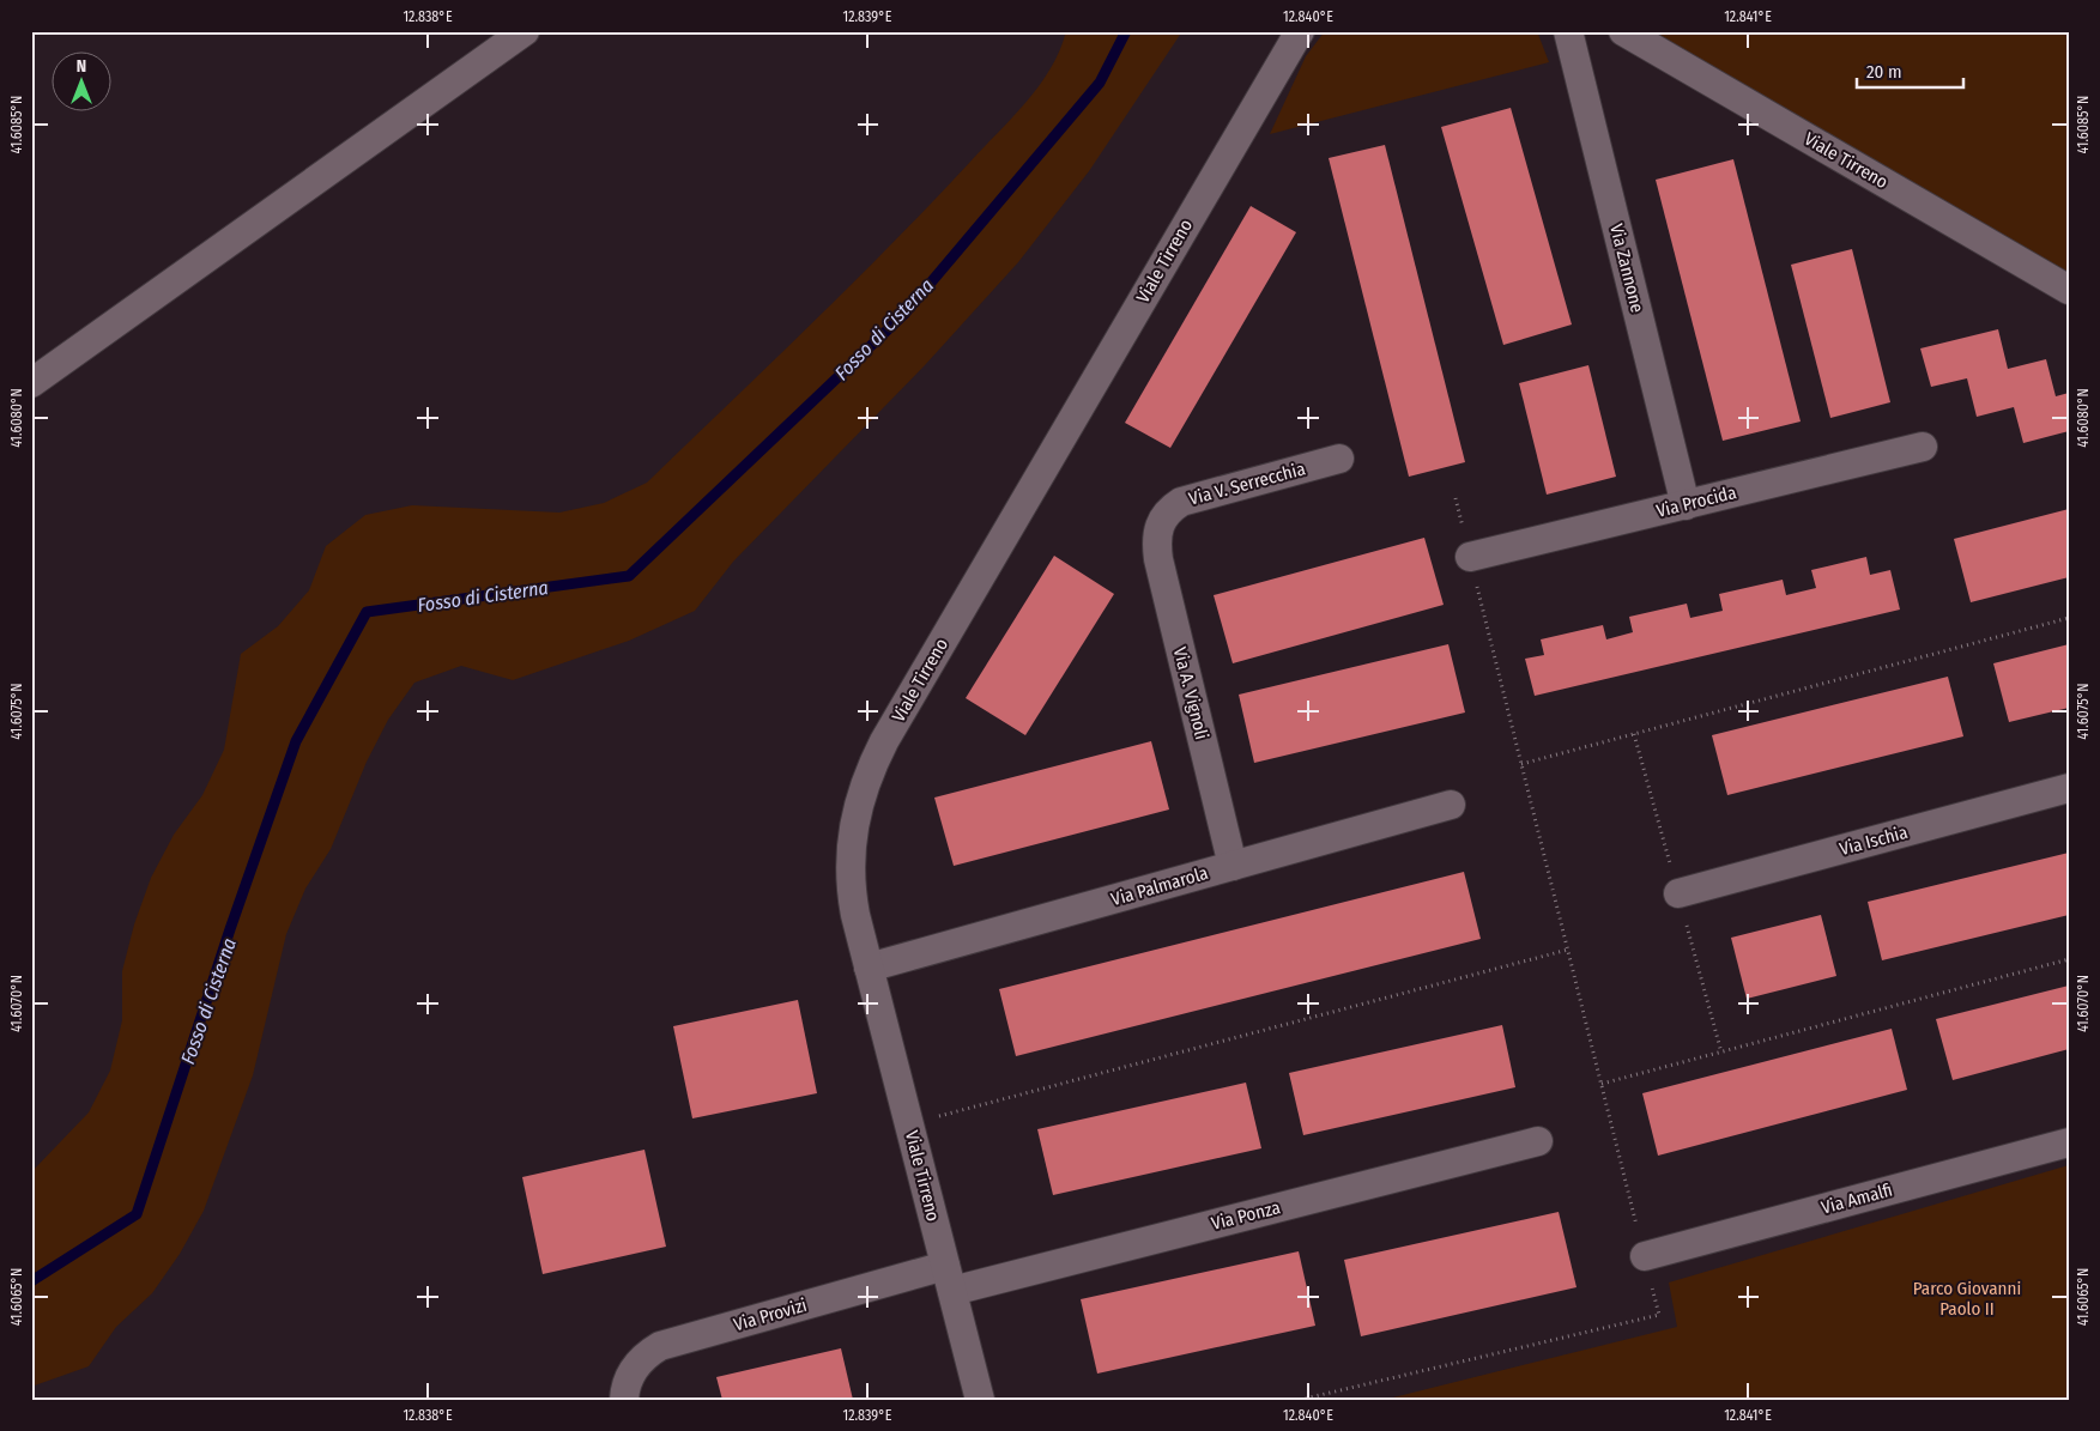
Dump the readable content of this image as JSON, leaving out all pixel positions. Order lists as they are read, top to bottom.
{
  "streets": {
    "street": [
      "Viale Tirreno",
      "Via Zannone",
      "Via V. Serrecchia",
      "Via Procida",
      "Via A. Vignoli",
      "Via Ischia",
      "Via Palmarola",
      "Via Amalfi",
      "Via Ponza",
      "Via Provizi"
    ]
  },
  "crossings": [
    ["Viale Tirreno", "Via Palmarola"],
    ["Viale Tirreno", "Via Ponza"],
    ["Viale Tirreno", "Via Provizi"],
    ["Via Zannone", "Via Procida"],
    ["Via V. Serrecchia", "Via A. Vignoli"],
    ["Via A. Vignoli", "Via Palmarola"],
    ["Via Ponza", "Via Provizi"]
  ],
  "water": ["Fosso di Cisterna"],
  "parks": ["Parco Giovanni Paolo II"],
  "scale_bar": "20 m",
  "north": "top",
  "coordinates": [
    "12.838°E",
    "12.839°E",
    "12.840°E",
    "12.841°E",
    "41.6085°N",
    "41.6080°N",
    "41.6075°N",
    "41.6070°N",
    "41.6065°N"
  ]
}
